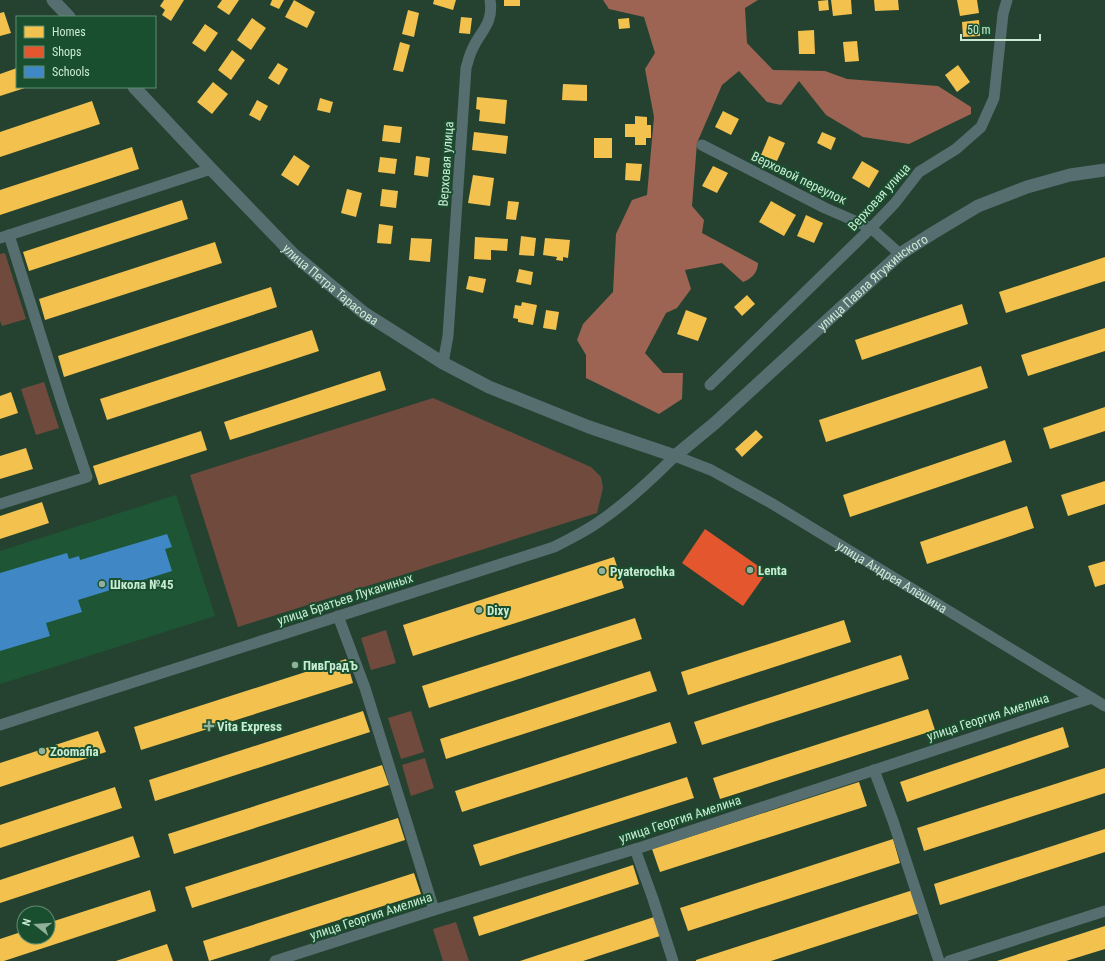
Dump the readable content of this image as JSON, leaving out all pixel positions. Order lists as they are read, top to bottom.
{
  "streets": {
    "street": [
      "Верховая улица",
      "Верховой переулок",
      "улица Петра Тарасова",
      "улица Павла Ягужинского",
      "улица Андрея Алёшина",
      "улица Братьев Луканиных",
      "улица Георгия Амелина"
    ]
  },
  "crossings": [
    ["Верховая улица", "Верховой переулок"],
    ["Верховая улица", "улица Петра Тарасова"],
    ["Верховой переулок", "улица Павла Ягужинского"],
    ["улица Петра Тарасова", "улица Павла Ягужинского"],
    ["улица Петра Тарасова", "улица Андрея Алёшина"],
    ["улица Петра Тарасова", "улица Братьев Луканиных"],
    ["улица Павла Ягужинского", "улица Андрея Алёшина"],
    ["улица Павла Ягужинского", "улица Братьев Луканиных"],
    ["улица Андрея Алёшина", "улица Братьев Луканиных"],
    ["улица Андрея Алёшина", "улица Георгия Амелина"]
  ],
  "places": {
    "other": [
      "Lenta",
      "Pyaterochka",
      "Школа №45",
      "Dixy",
      "ПивГрадЪ",
      "Zoomafia"
    ],
    "health": ["Vita Express"]
  },
  "legend": ["Homes", "Shops", "Schools"],
  "scale_bar": "50 m",
  "north": "left"
}
